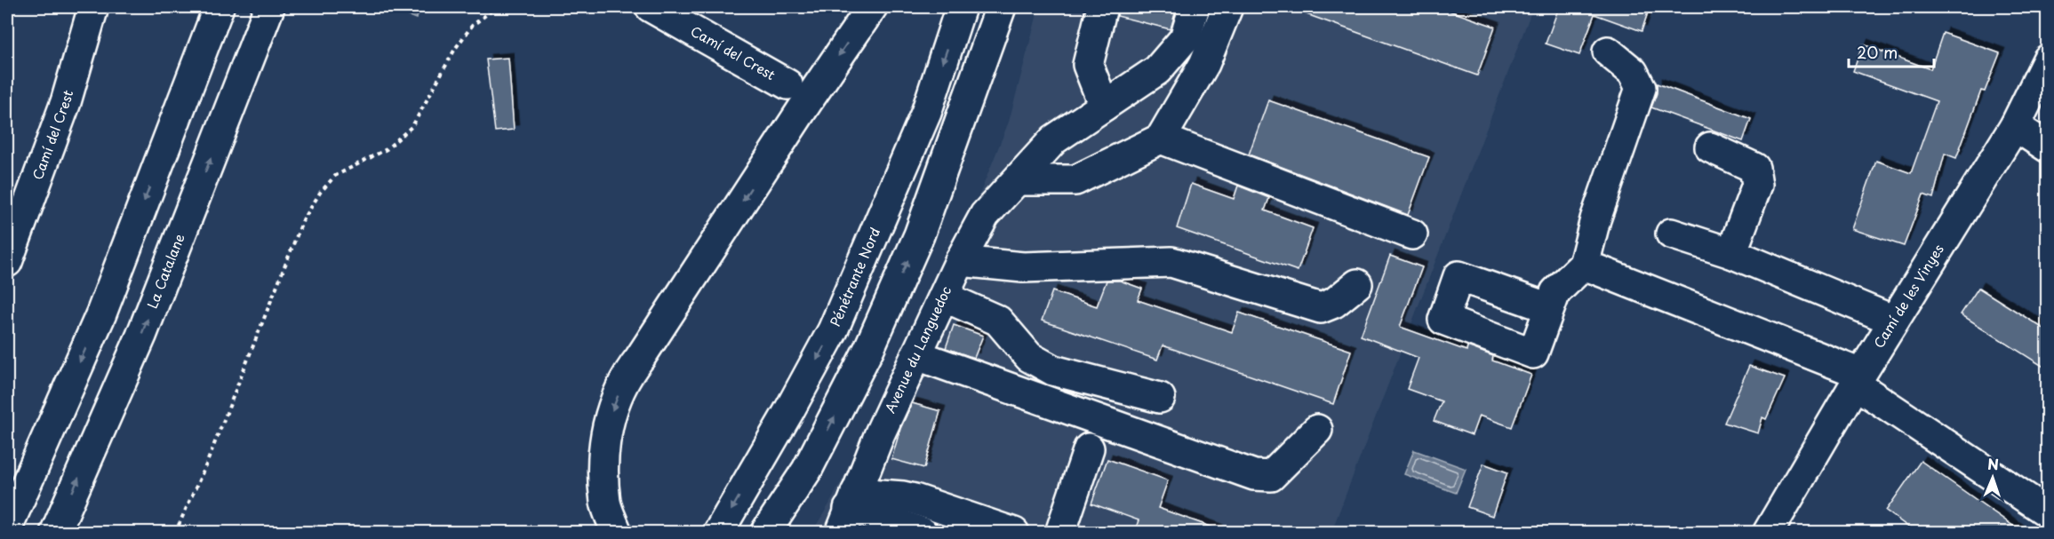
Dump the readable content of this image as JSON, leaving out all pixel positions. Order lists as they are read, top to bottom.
{
  "streets": {
    "main road": [
      "Camí del Crest",
      "La Catalane",
      "Pénétrante Nord",
      "Camí de les Vinyes",
      "Avenue du Languedoc"
    ]
  },
  "scale_bar": "20 m",
  "north": "top"
}
